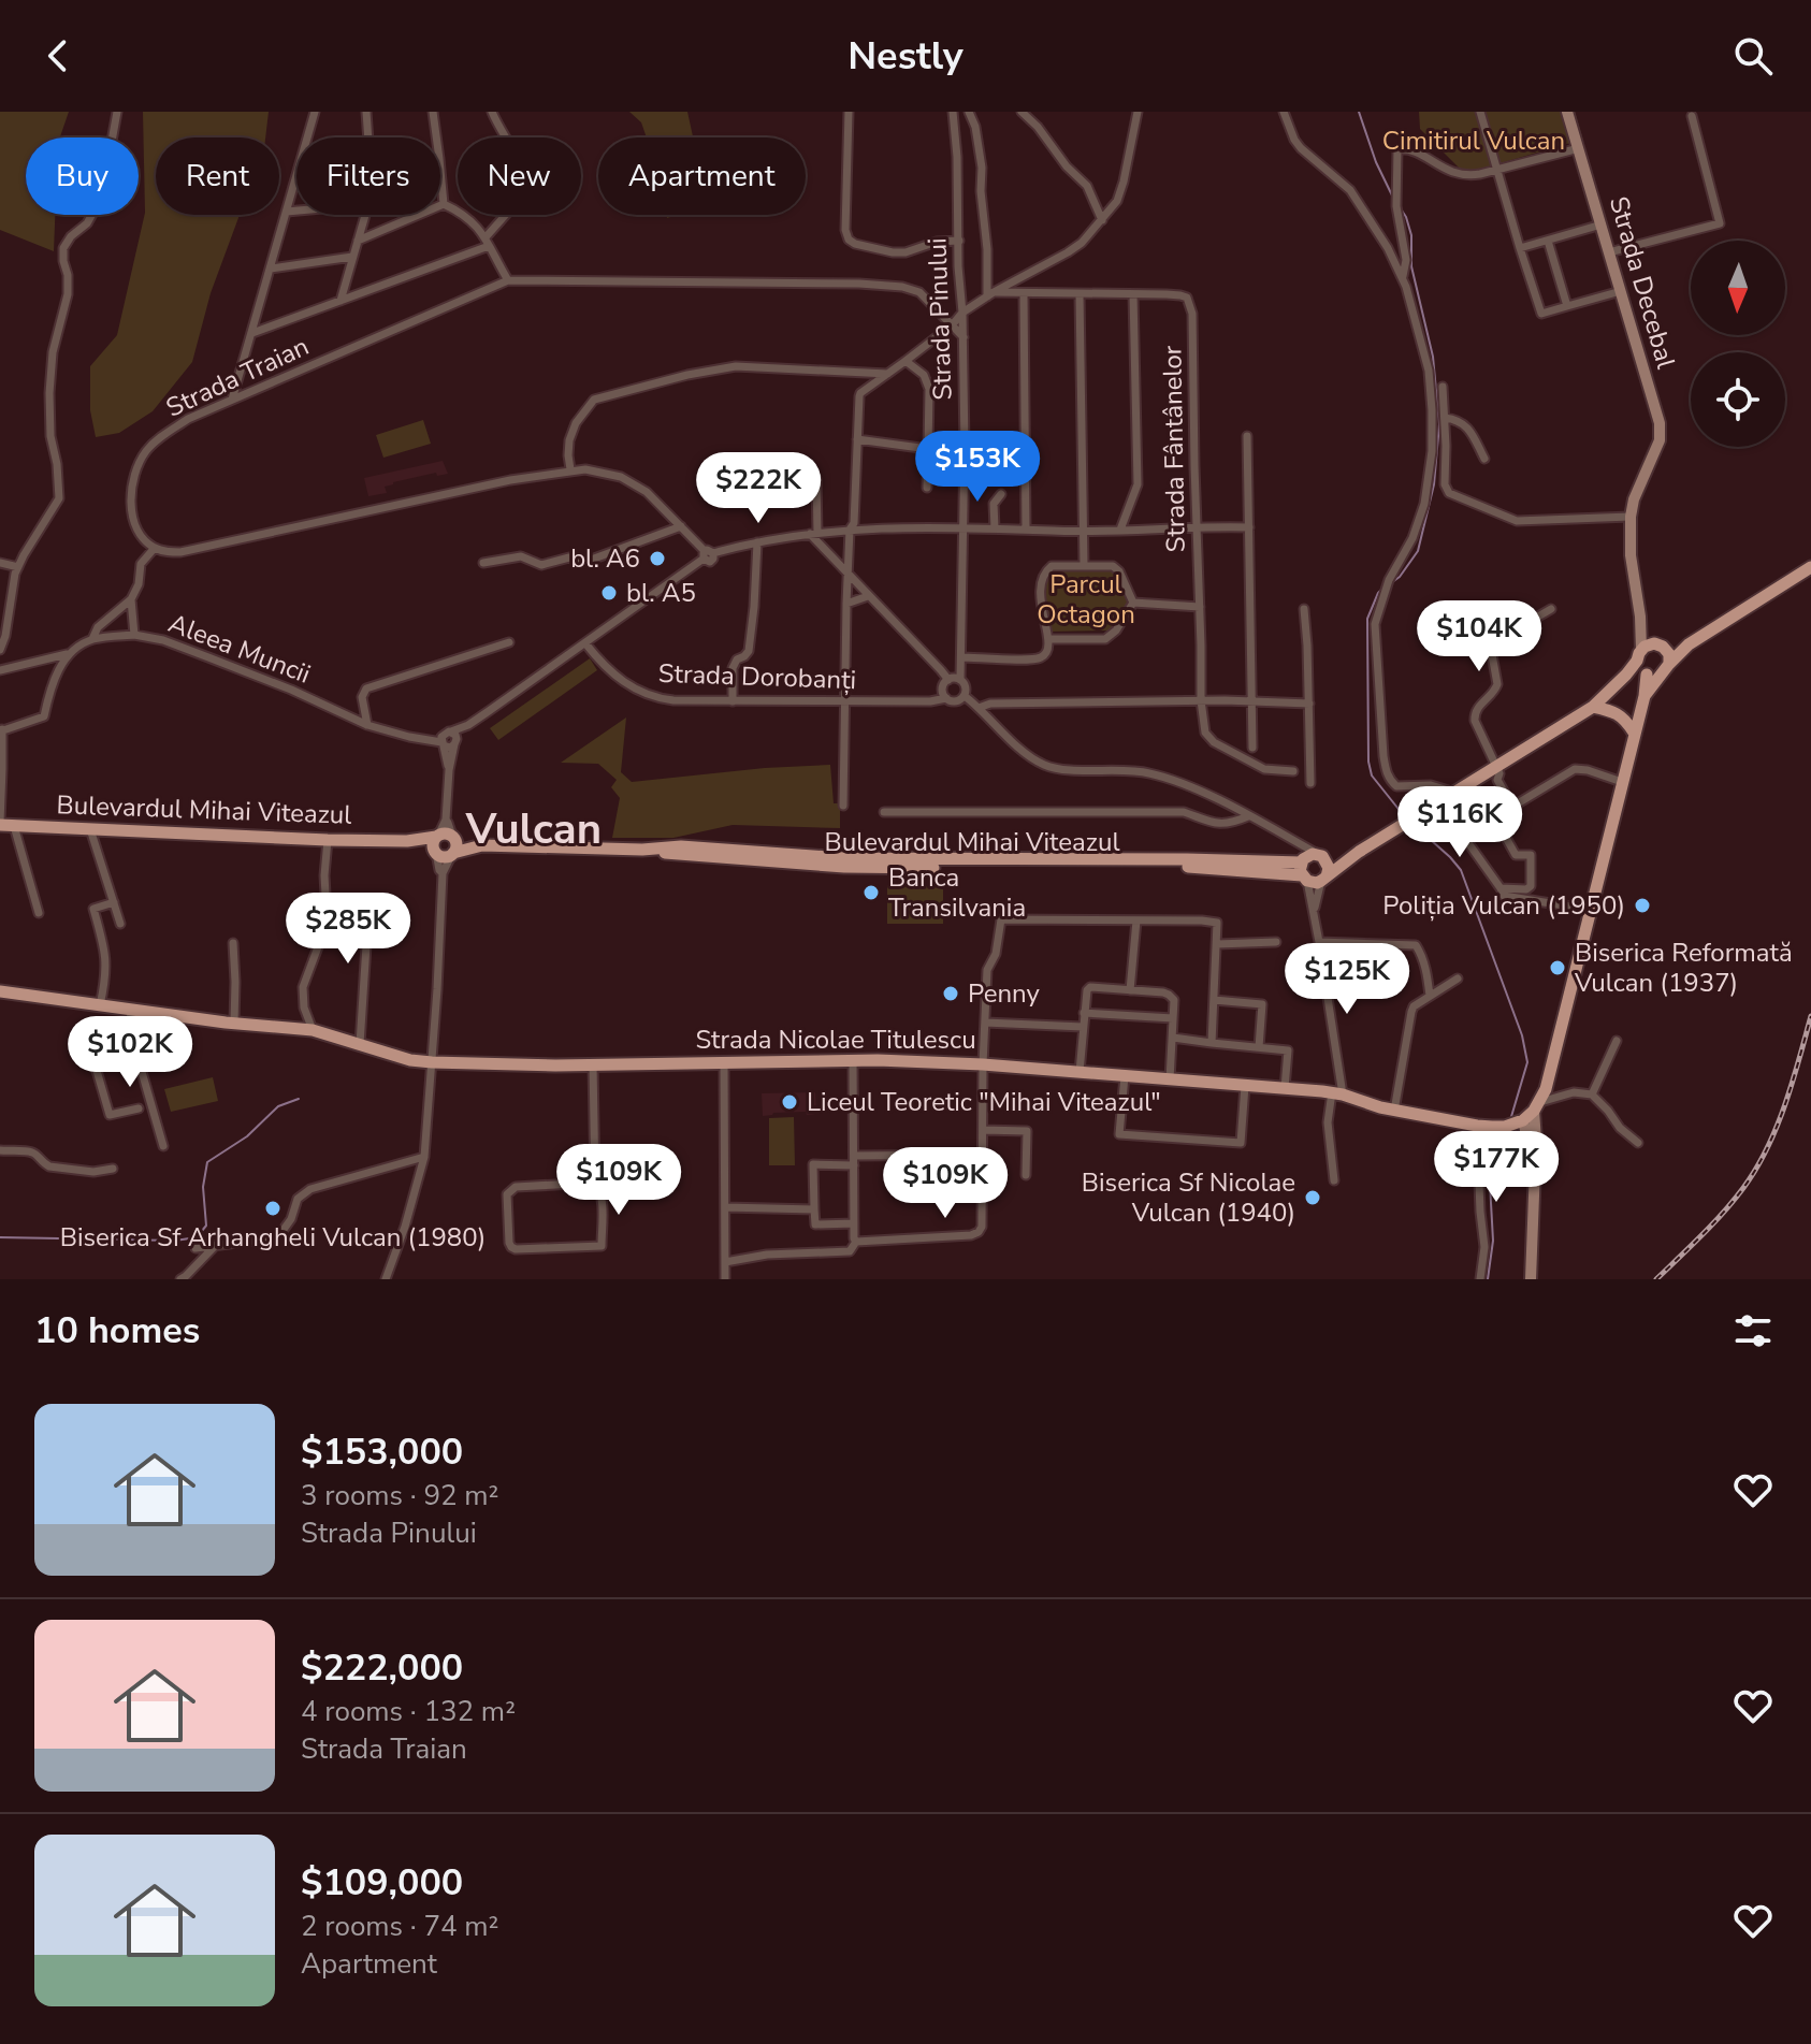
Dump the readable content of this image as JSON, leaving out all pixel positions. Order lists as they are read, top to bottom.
{
  "streets": {
    "main road": ["Bulevardul Mihai Viteazul", "Strada Nicolae Titulescu"],
    "street": [
      "Strada Decebal",
      "Strada Pinului",
      "Strada Traian",
      "Strada Fântânelor",
      "Aleea Muncii",
      "Strada Dorobanți"
    ]
  },
  "crossings": [
    ["Strada Pinului", "Strada Traian"],
    ["Strada Pinului", "Strada Dorobanți"],
    ["Strada Traian", "Aleea Muncii"]
  ],
  "districts": ["Vulcan"],
  "parks": ["Cimitirul Vulcan", "Parcul Octagon"],
  "places": [
    "bl. A6",
    "bl. A5",
    "Banca Transilvania",
    "Poliția Vulcan (1950)",
    "Biserica Reformată Vulcan (1937)",
    "Penny",
    "Liceul Teoretic \"Mihai Viteazul\"",
    "Biserica Sf Nicolae Vulcan (1940)",
    "Biserica Sf Arhangheli Vulcan (1980)"
  ],
  "north": "bottom",
  "page": {
    "header": "Nestly",
    "chip": [
      "Buy",
      "Rent",
      "Filters",
      "New",
      "Apartment"
    ],
    "price": [
      "$153K",
      "$222K",
      "$104K",
      "$116K",
      "$285K",
      "$125K",
      "$102K",
      "$177K",
      "$109K",
      "$109K"
    ],
    "heading": "10 homes",
    "list": [
      {
        "name": "$153,000",
        "note": "3 rooms · 92 m² · Strada Pinului"
      },
      {
        "name": "$222,000",
        "note": "4 rooms · 132 m² · Strada Traian"
      },
      {
        "name": "$109,000",
        "note": "2 rooms · 74 m² · Apartment"
      }
    ]
  }
}
